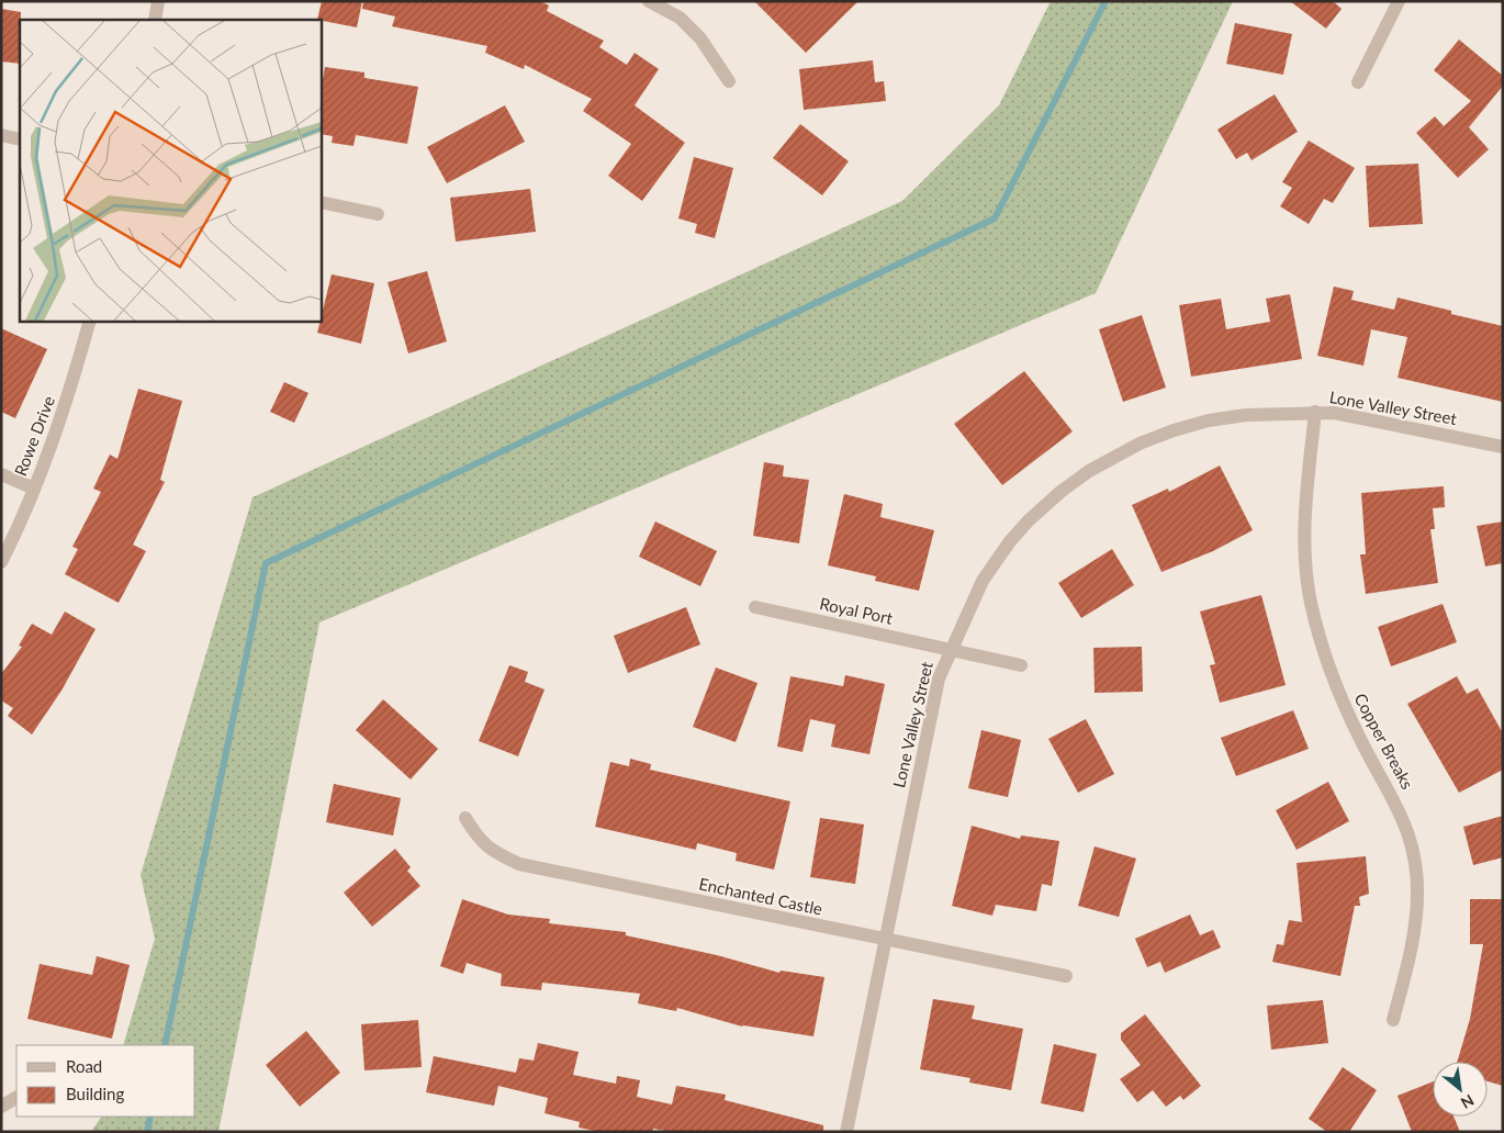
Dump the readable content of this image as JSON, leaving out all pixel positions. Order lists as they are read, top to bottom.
{
  "streets": {
    "street": [
      "Lone Valley Street",
      "Rowe Drive",
      "Royal Port",
      "Copper Breaks",
      "Enchanted Castle"
    ]
  },
  "crossings": [
    ["Lone Valley Street", "Royal Port"],
    ["Lone Valley Street", "Copper Breaks"],
    ["Lone Valley Street", "Enchanted Castle"]
  ],
  "legend": ["Road", "Building"],
  "north": "bottom right"
}
